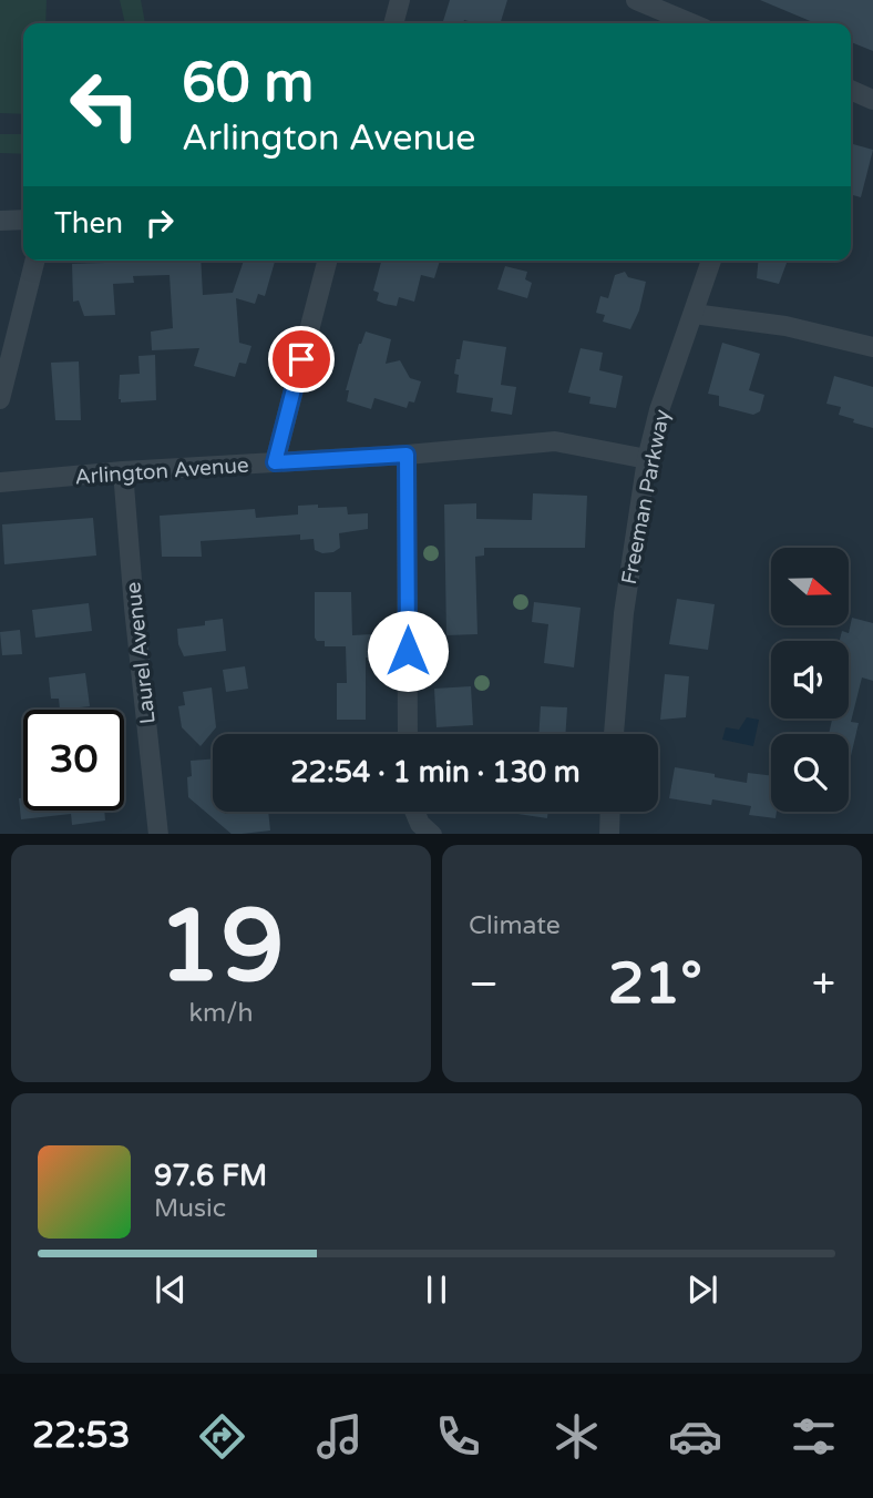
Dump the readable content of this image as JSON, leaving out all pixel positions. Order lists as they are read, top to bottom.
{
  "streets": {
    "street": ["Arlington Avenue", "Freeman Parkway", "Laurel Avenue"]
  },
  "crossings": [
    ["Arlington Avenue", "Freeman Parkway"],
    ["Arlington Avenue", "Laurel Avenue"]
  ],
  "north": "right",
  "page": {
    "turn": ["60 m", "Arlington Avenue"],
    "then": "Then",
    "limit": "30",
    "trip": "22:54 · 1 min · 130 m",
    "tile": [
      ["19", "km/h"],
      "Climate"
    ],
    "heat": ["−", "21°", "+"],
    "song": ["97.6 FM", "Music"],
    "tabs": "22:53"
  }
}
